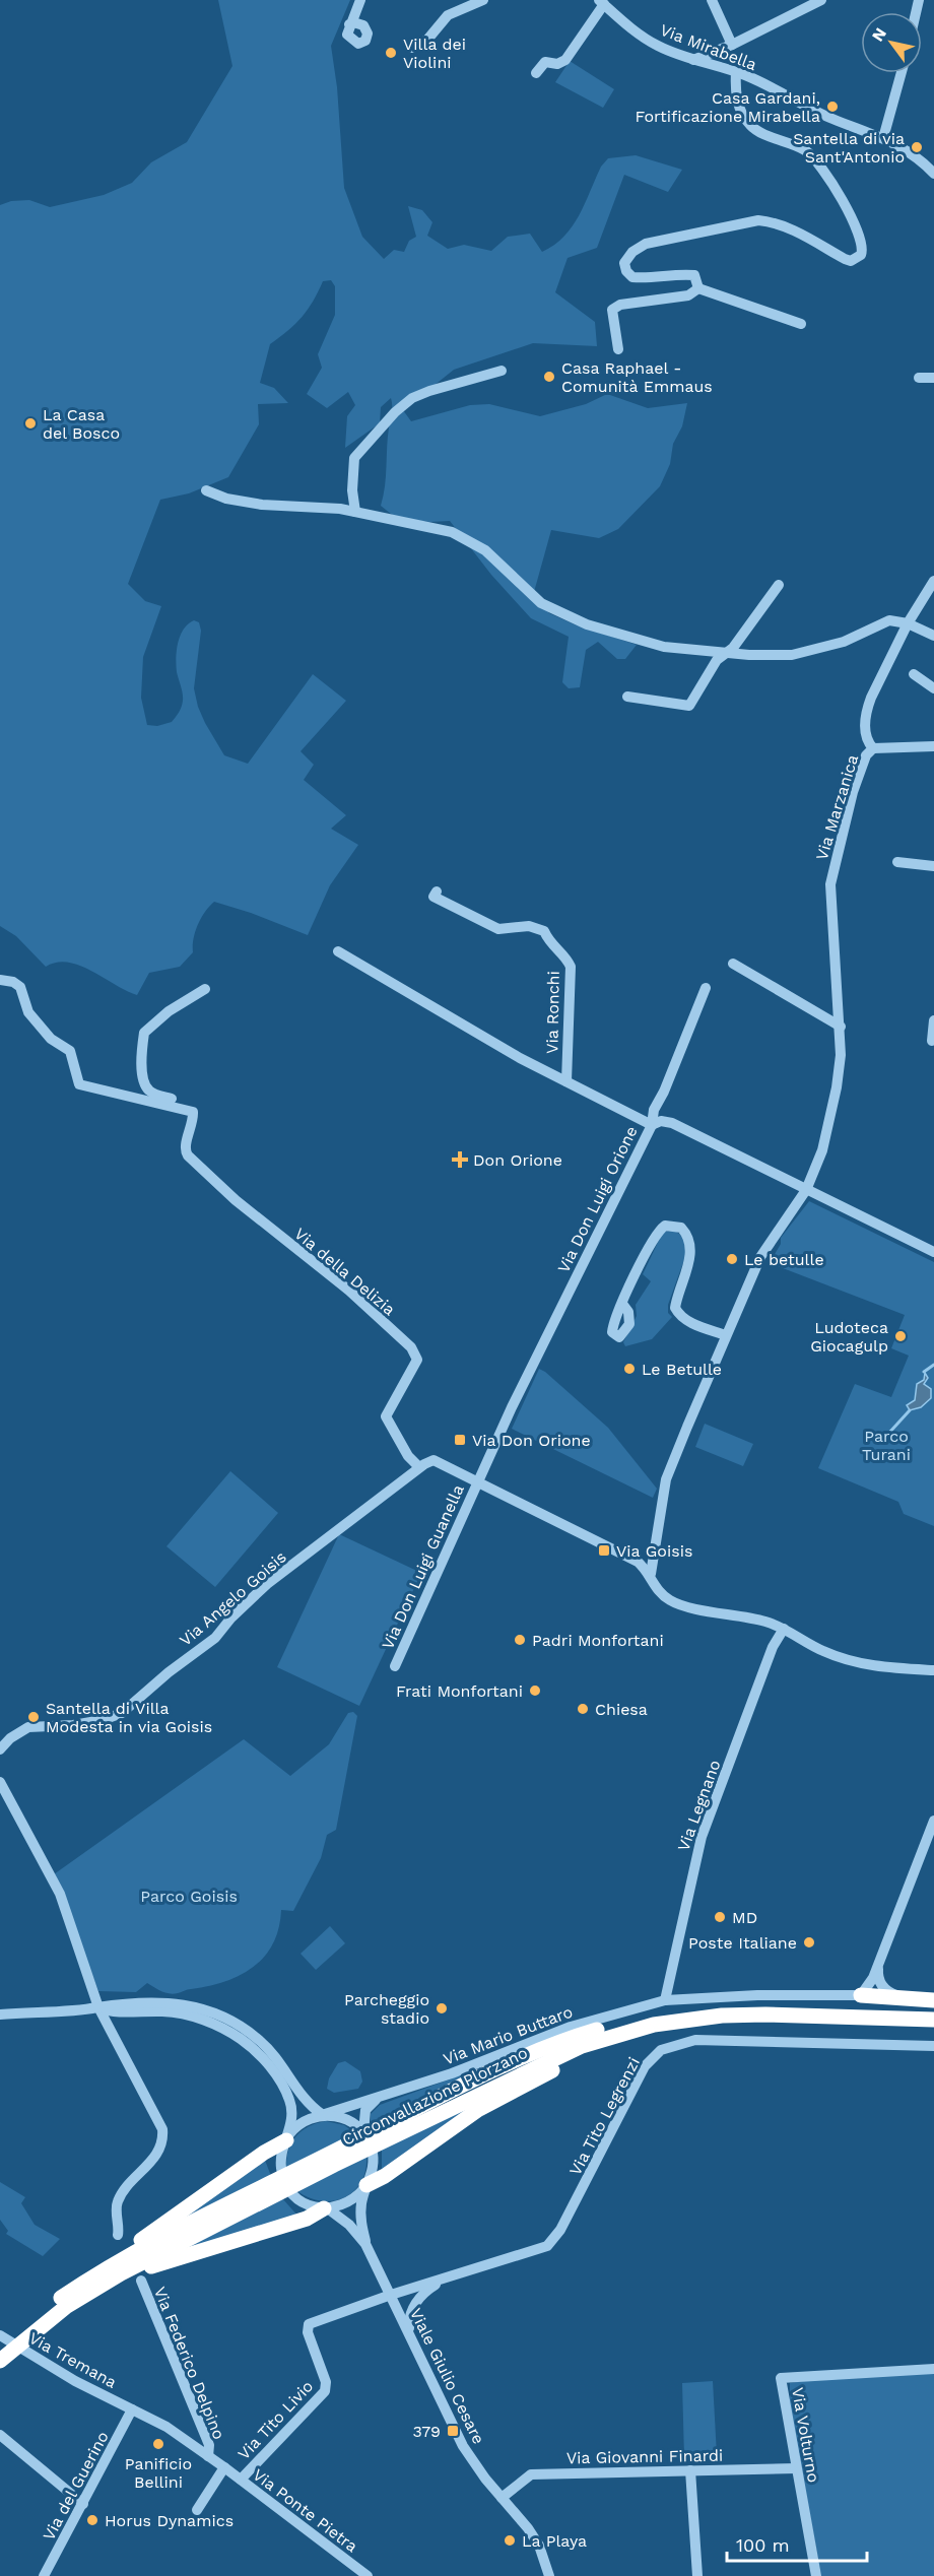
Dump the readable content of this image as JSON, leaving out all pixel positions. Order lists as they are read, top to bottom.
{
  "streets": {
    "highway": ["Circonvallazione Plorzano"],
    "street": [
      "Via Mirabella",
      "Via Marzanica",
      "Via Ronchi",
      "Via Don Luigi Orione",
      "Via della Delizia",
      "Via Don Luigi Guanella",
      "Via Angelo Goisis",
      "Via Legnano",
      "Via Mario Buttaro",
      "Via Tito Legrenzi",
      "Via Tremana",
      "Via Federico Delpino",
      "Viale Giulio Cesare",
      "Via Tito Livio",
      "Via Volturno",
      "Via Giovanni Finardi",
      "Via del Guerino",
      "Via Ponte Pietra"
    ]
  },
  "crossings": [
    ["Via Ronchi", "Via Don Luigi Orione"],
    ["Via Don Luigi Orione", "Via Don Luigi Guanella"],
    ["Via della Delizia", "Via Angelo Goisis"],
    ["Via Legnano", "Via Mario Buttaro"],
    ["Via Mario Buttaro", "Viale Giulio Cesare"],
    ["Circonvallazione Plorzano", "Via Tremana"],
    ["Via Tito Legrenzi", "Viale Giulio Cesare"],
    ["Via Tito Legrenzi", "Via Tito Livio"],
    ["Via Tremana", "Via del Guerino"],
    ["Via Tremana", "Via Ponte Pietra"],
    ["Via Federico Delpino", "Via Ponte Pietra"],
    ["Viale Giulio Cesare", "Via Tito Livio"],
    ["Viale Giulio Cesare", "Via Giovanni Finardi"],
    ["Via Tito Livio", "Via Ponte Pietra"],
    ["Via Volturno", "Via Giovanni Finardi"],
    ["Via del Guerino", "Via Ponte Pietra"]
  ],
  "parks": ["Parco Turani", "Parco Goisis"],
  "places": {
    "other": [
      "Villa dei Violini",
      "Casa Gardani, Fortificazione Mirabella",
      "Santella di via Sant'Antonio",
      "Casa Raphael - Comunità Emmaus",
      "La Casa del Bosco",
      "Le betulle",
      "Ludoteca Giocagulp",
      "Le Betulle",
      "Padri Monfortani",
      "Frati Monfortani",
      "Chiesa",
      "Santella di Villa Modesta in via Goisis",
      "MD",
      "Poste Italiane",
      "Parcheggio stadio",
      "Panificio Bellini",
      "Horus Dynamics",
      "La Playa"
    ],
    "health": ["Don Orione"],
    "transit": ["Via Don Orione", "Via Goisis", "379"]
  },
  "scale_bar": "100 m",
  "north": "top left"
}
